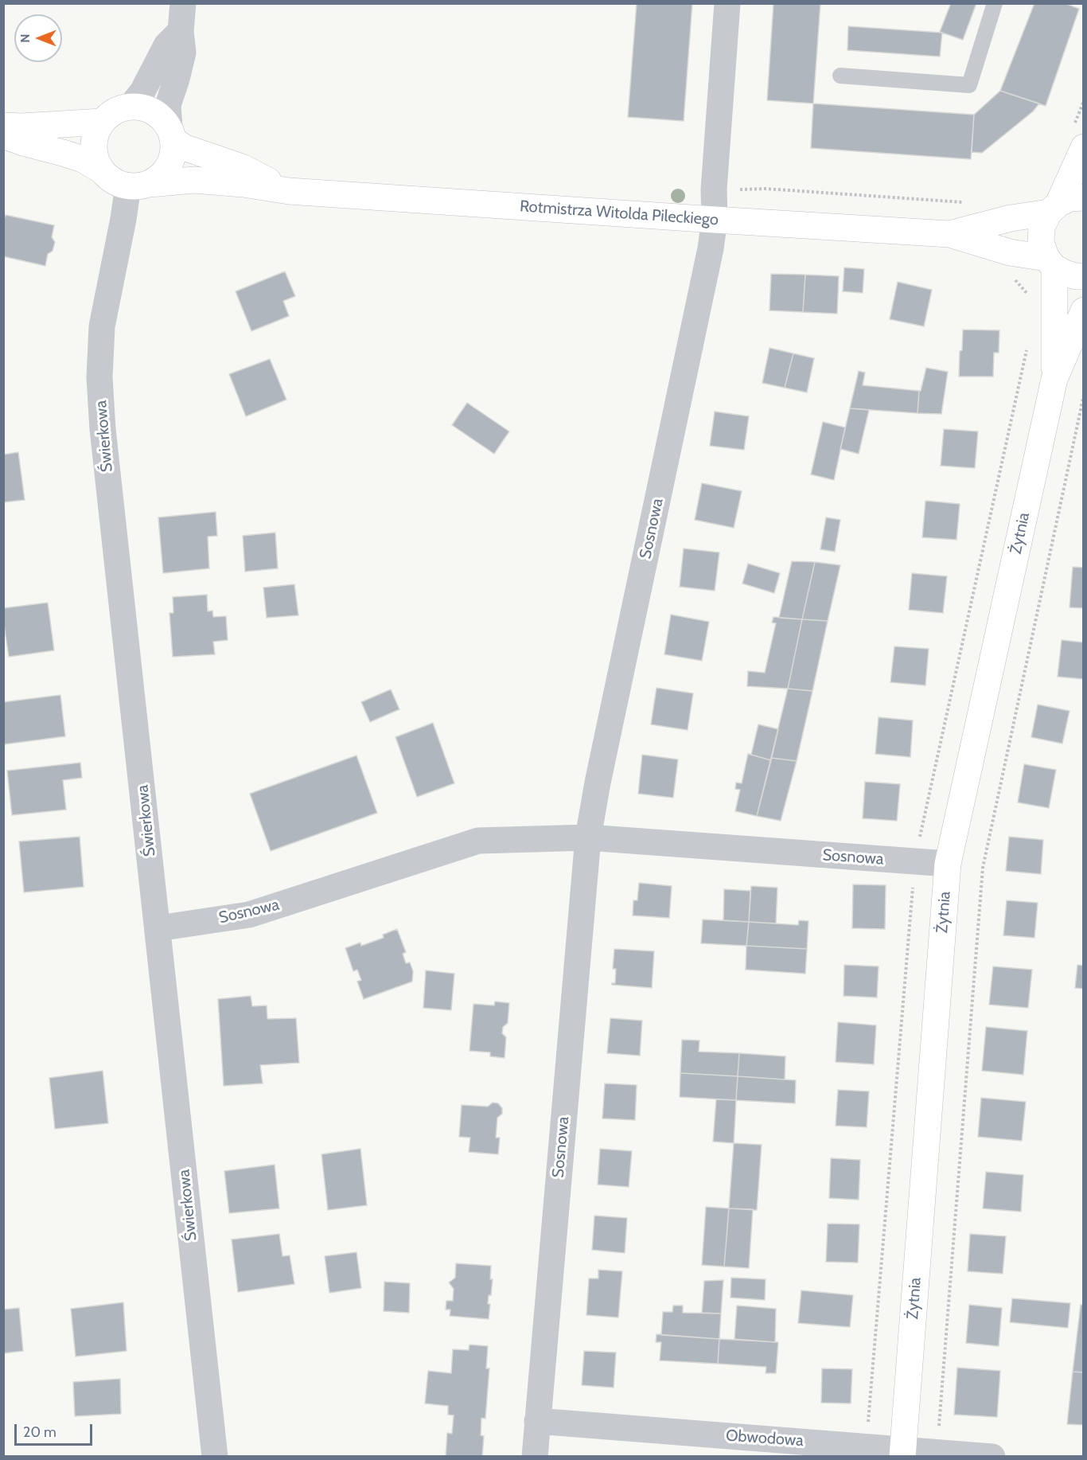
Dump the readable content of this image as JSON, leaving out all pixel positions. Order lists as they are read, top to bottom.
{
  "streets": {
    "street": [
      "Rotmistrza Witolda Pileckiego",
      "Świerkowa",
      "Sosnowa",
      "Żytnia",
      "Obwodowa"
    ]
  },
  "crossings": [
    ["Rotmistrza Witolda Pileckiego", "Świerkowa"],
    ["Rotmistrza Witolda Pileckiego", "Sosnowa"],
    ["Rotmistrza Witolda Pileckiego", "Żytnia"],
    ["Świerkowa", "Sosnowa"],
    ["Sosnowa", "Żytnia"],
    ["Sosnowa", "Obwodowa"],
    ["Żytnia", "Obwodowa"]
  ],
  "scale_bar": "20 m",
  "north": "left"
}
